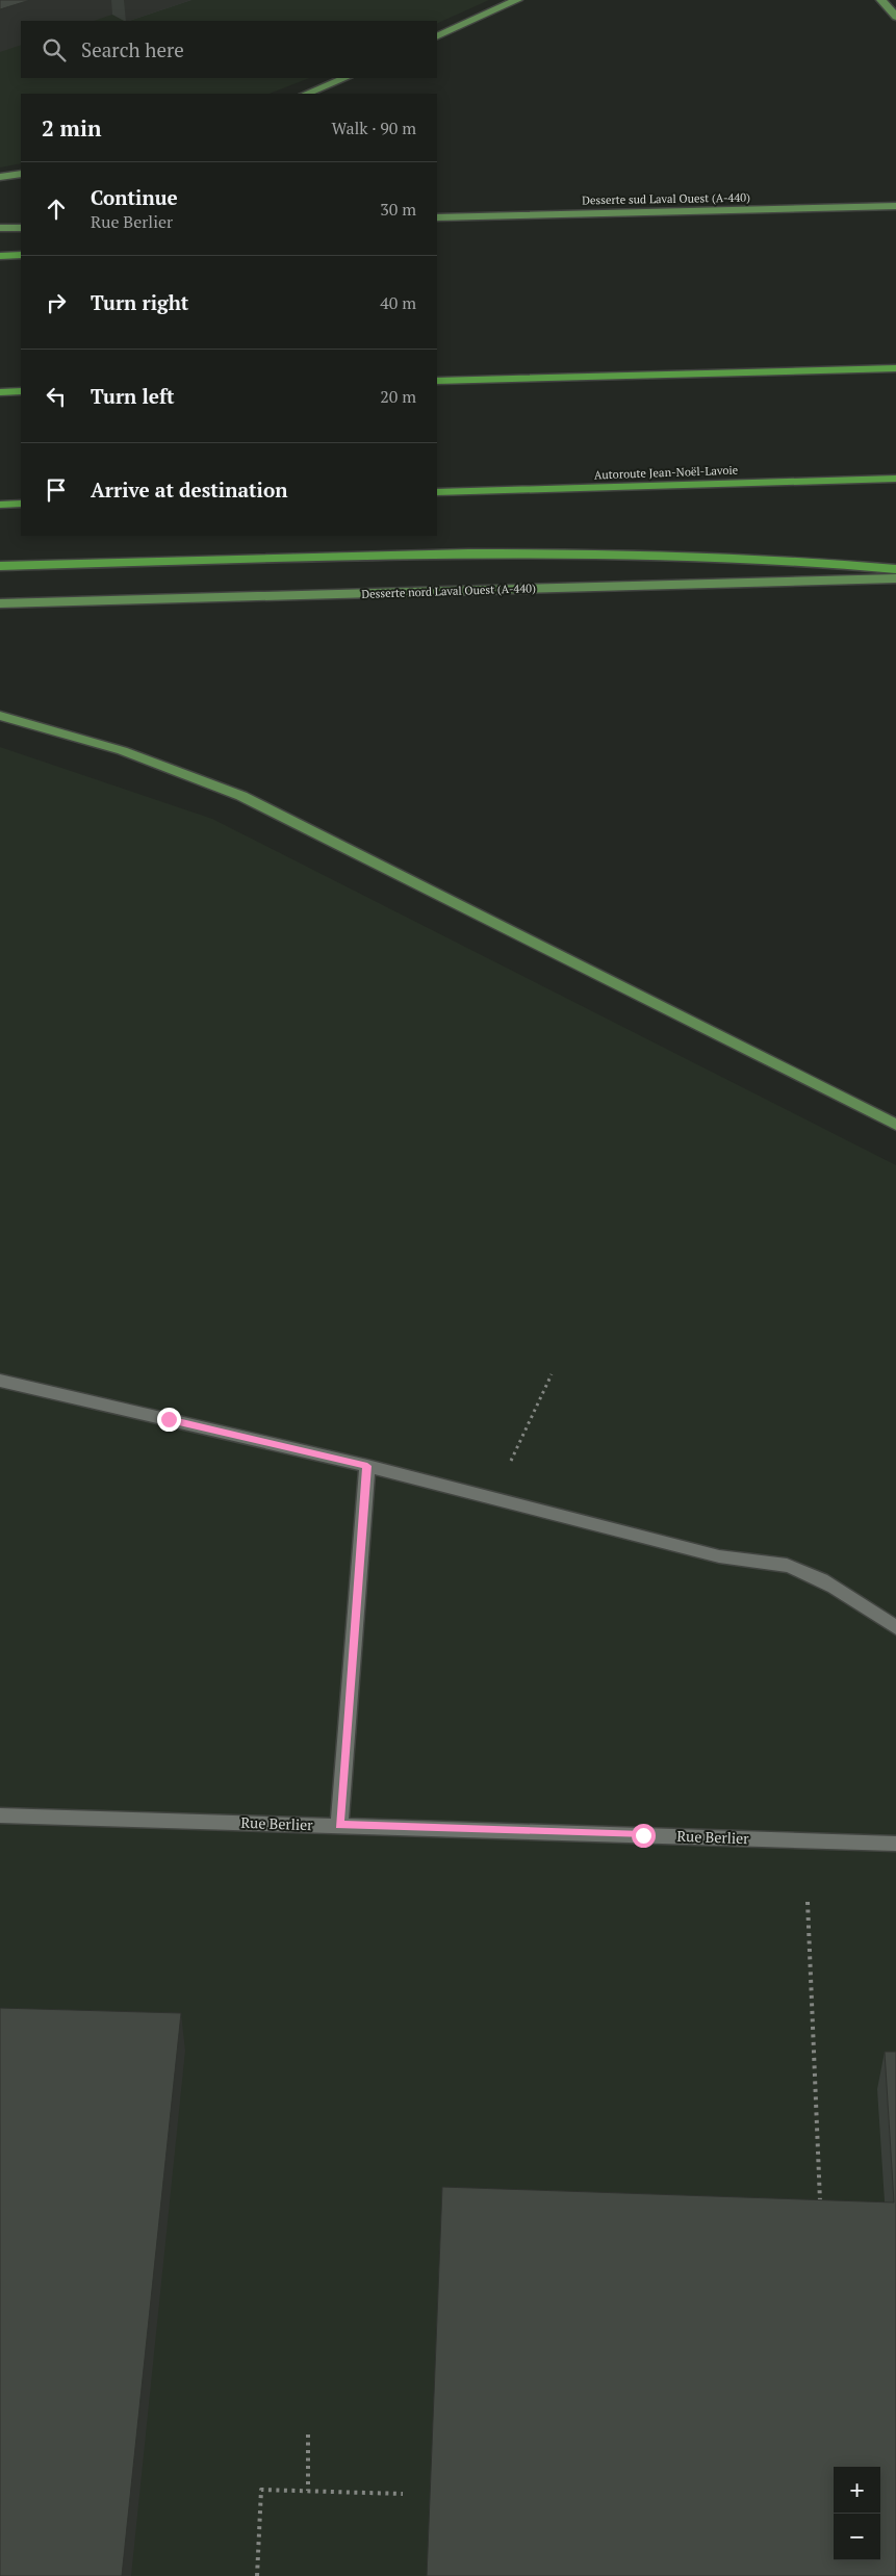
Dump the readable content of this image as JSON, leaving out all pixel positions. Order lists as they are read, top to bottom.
{
  "streets": {
    "highway": ["Autoroute Jean-Noël-Lavoie"],
    "main road": ["Desserte sud Laval Ouest (A-440)", "Desserte nord Laval Ouest (A-440)"],
    "street": ["Rue Berlier"]
  },
  "page": {
    "search": "Search here",
    "heading": ["2 min", "Walk · 90 m"],
    "list": [
      ["Continue", "Rue Berlier", "30 m"],
      ["Turn right", "40 m"],
      ["Turn left", "20 m"],
      "Arrive at destination"
    ],
    "map_buttons": ["+", "−"]
  }
}
